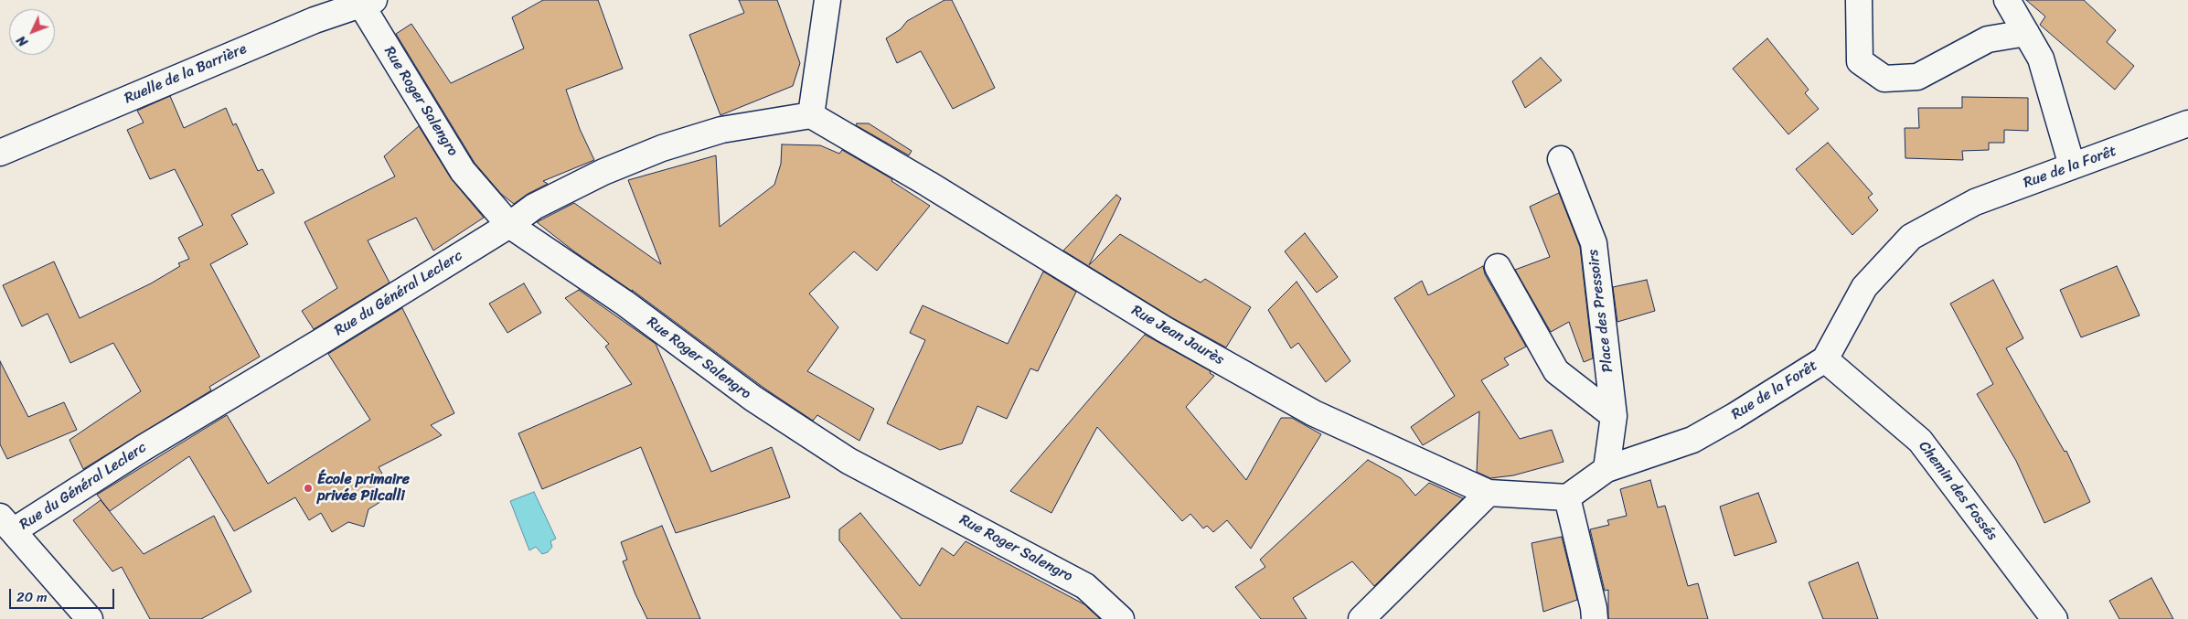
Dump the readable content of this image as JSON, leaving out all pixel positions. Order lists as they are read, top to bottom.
{
  "streets": {
    "street": [
      "Ruelle de la Barrière",
      "Rue Roger Salengro",
      "Rue de la Forêt",
      "Rue du Général Leclerc",
      "Place des Pressoirs",
      "Rue Jean Jaurès",
      "Chemin des Fossés"
    ]
  },
  "crossings": [
    ["Ruelle de la Barrière", "Rue Roger Salengro"],
    ["Rue Roger Salengro", "Rue du Général Leclerc"],
    ["Rue de la Forêt", "Place des Pressoirs"],
    ["Rue de la Forêt", "Rue Jean Jaurès"],
    ["Rue de la Forêt", "Chemin des Fossés"],
    ["Rue du Général Leclerc", "Rue Jean Jaurès"]
  ],
  "places": ["École primaire privée Pilcalli"],
  "scale_bar": "20 m",
  "north": "bottom left"
}
